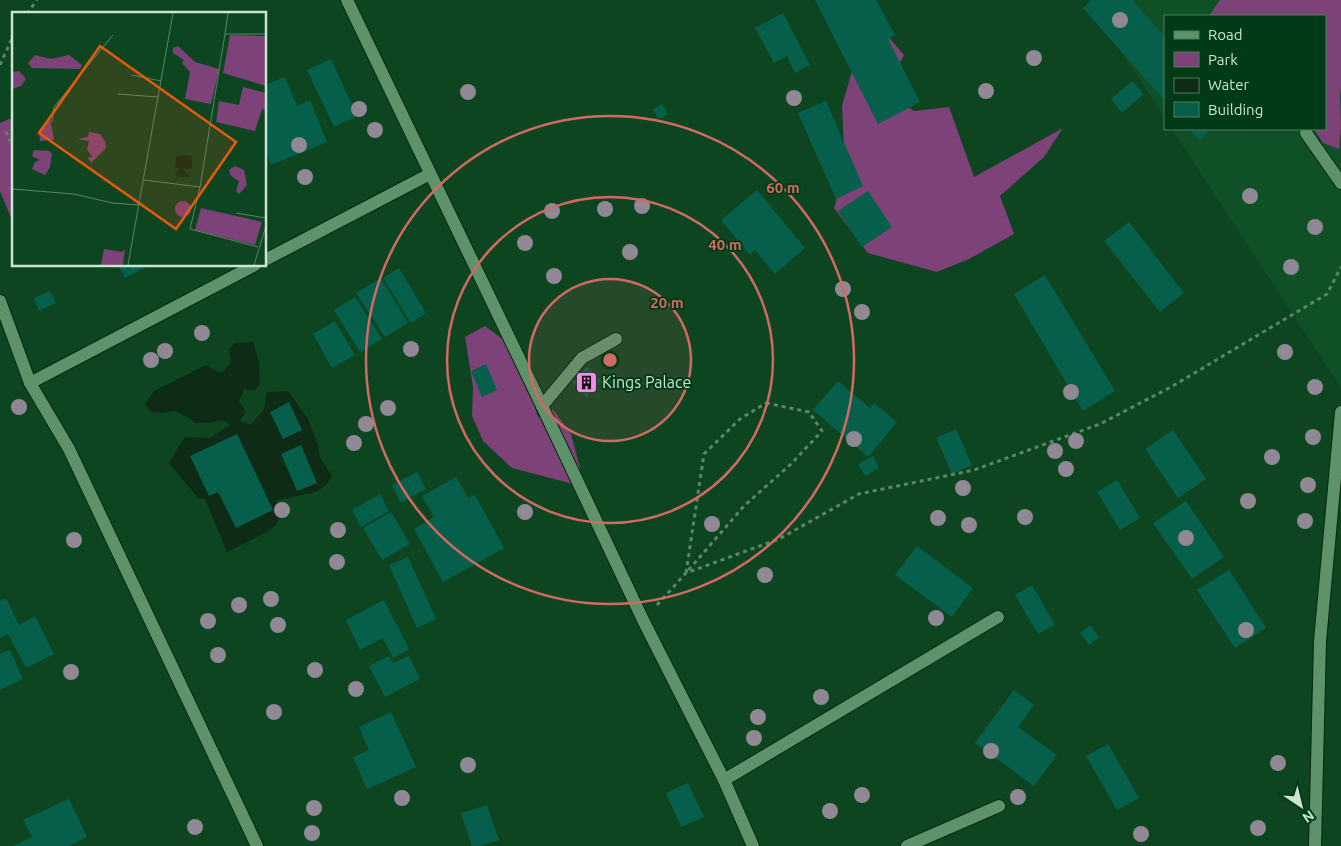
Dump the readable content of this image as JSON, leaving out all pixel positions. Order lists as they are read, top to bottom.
{
  "places": {
    "building": ["Kings Palace"]
  },
  "legend": [
    "Road",
    "Park",
    "Water",
    "Building"
  ],
  "north": "bottom right",
  "rings": ["60 m", "40 m", "20 m"]
}
